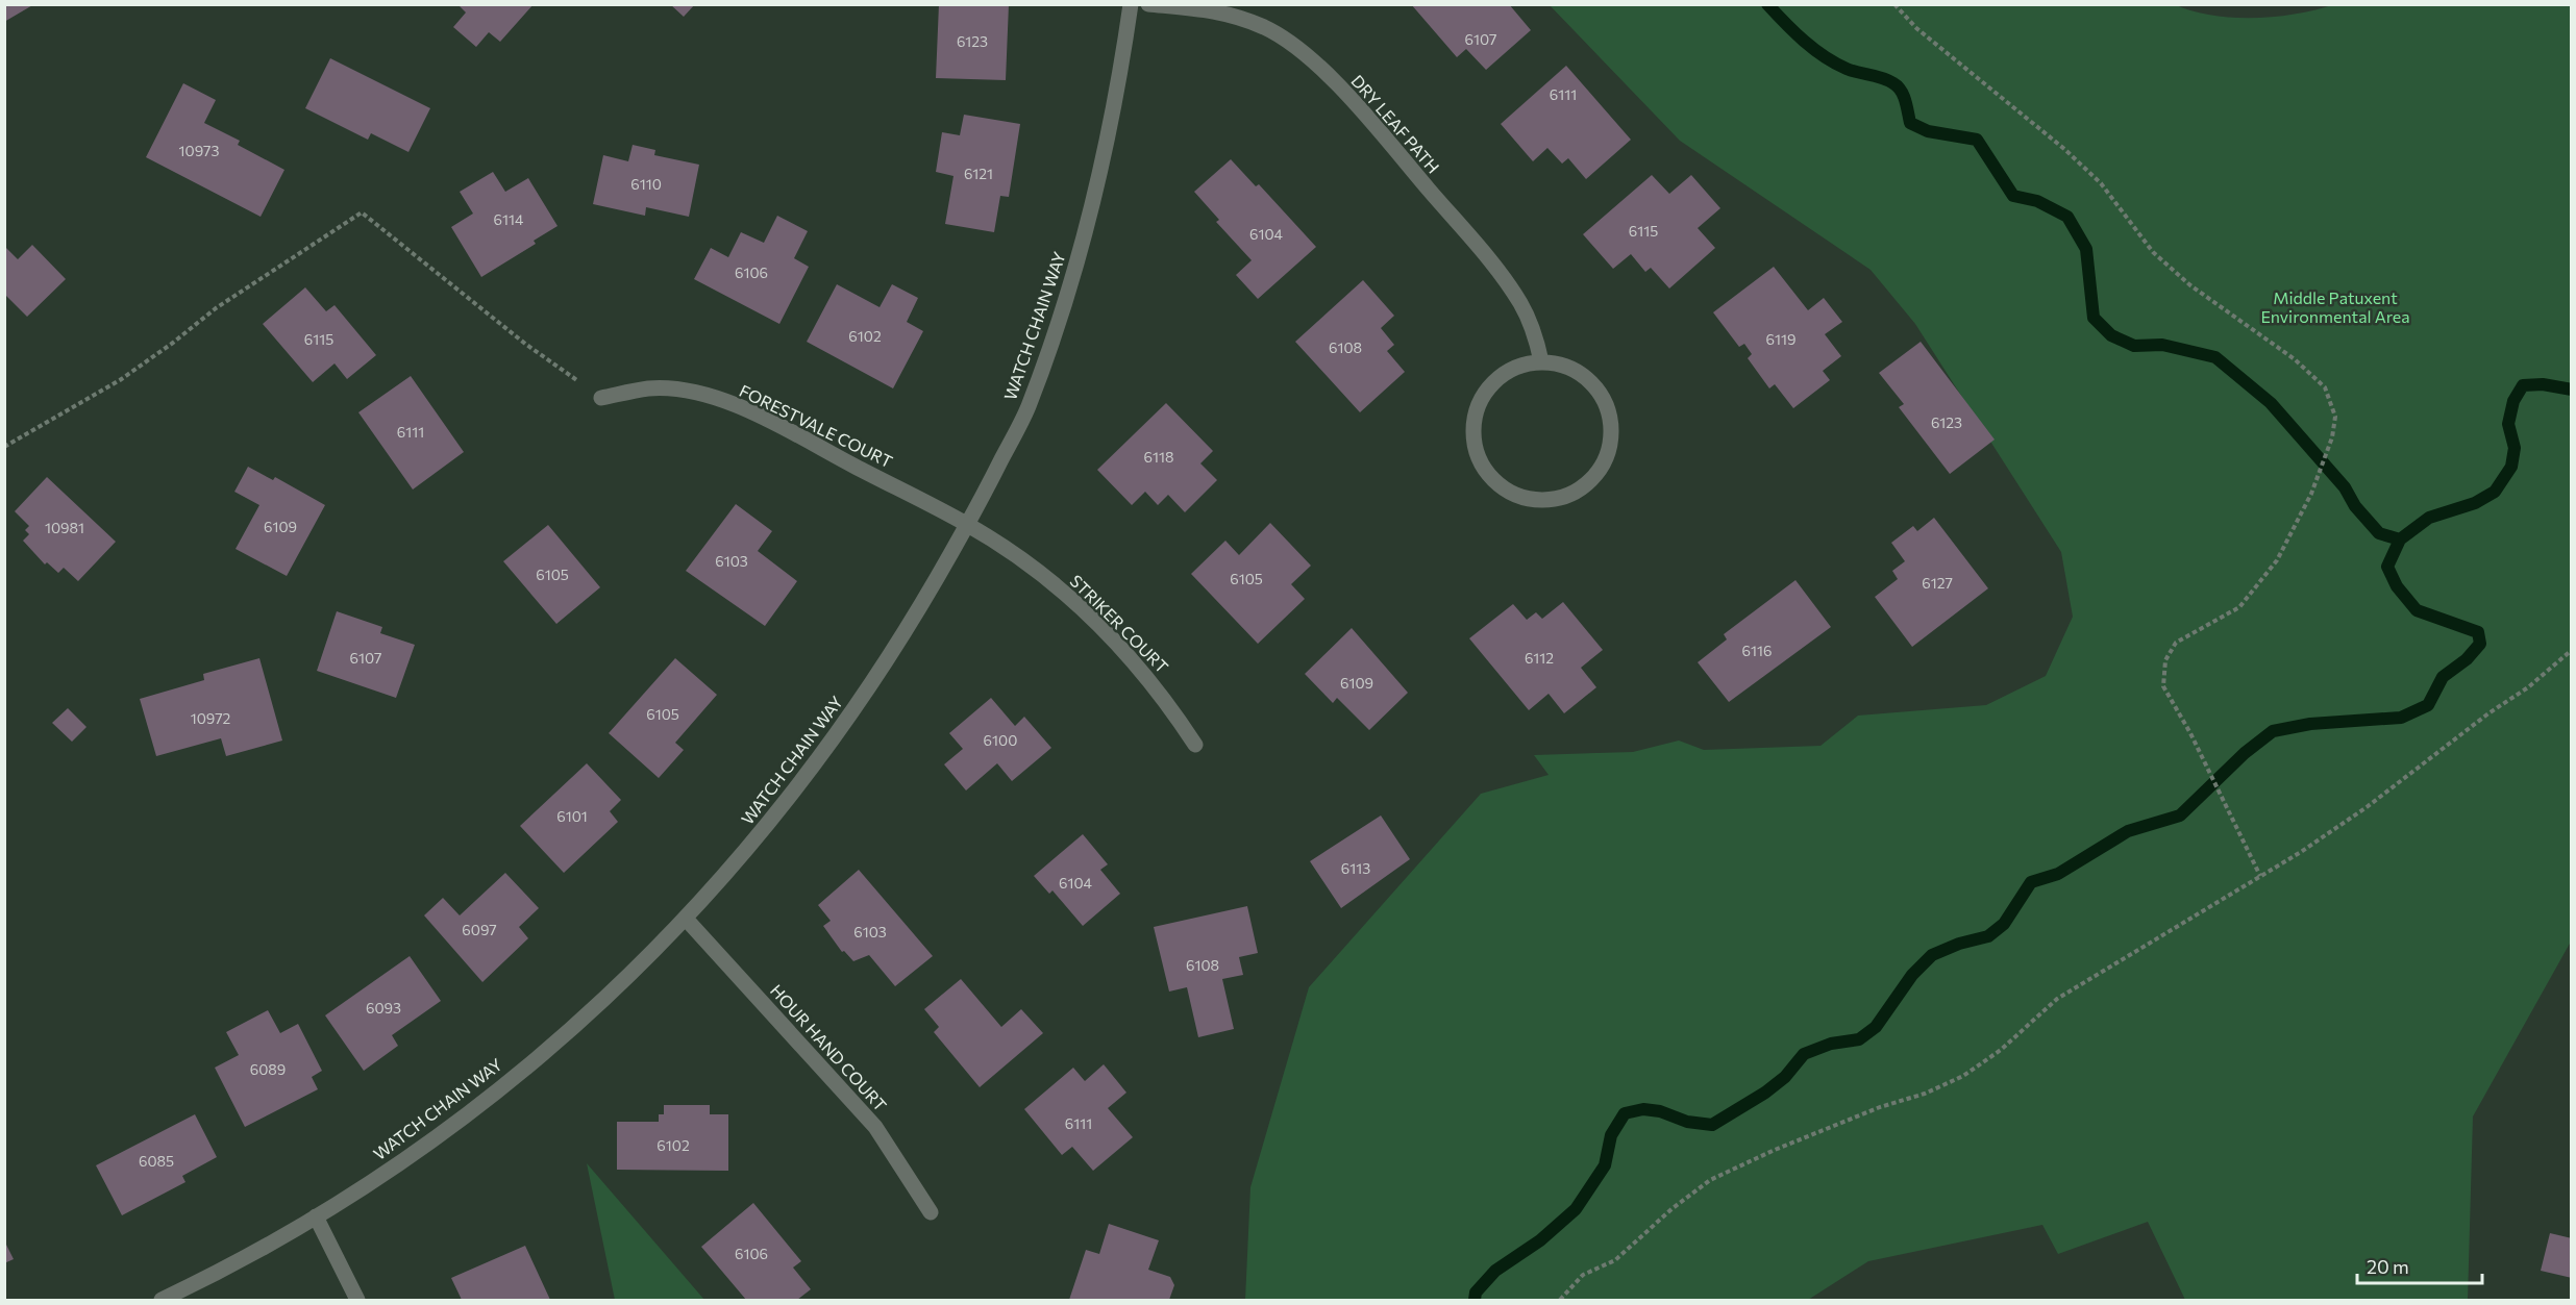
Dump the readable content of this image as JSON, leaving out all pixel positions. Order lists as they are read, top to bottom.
{
  "streets": {
    "street": [
      "DRY LEAF PATH",
      "WATCH CHAIN WAY",
      "FORESTVALE COURT",
      "STRIKER COURT",
      "HOUR HAND COURT"
    ]
  },
  "crossings": [
    ["WATCH CHAIN WAY", "FORESTVALE COURT"],
    ["WATCH CHAIN WAY", "STRIKER COURT"],
    ["WATCH CHAIN WAY", "HOUR HAND COURT"],
    ["FORESTVALE COURT", "STRIKER COURT"]
  ],
  "parks": ["Middle Patuxent Environmental Area"],
  "house_numbers": [
    "6107",
    "6123",
    "6111",
    "10973",
    "6121",
    "6110",
    "6114",
    "6115",
    "6104",
    "6106",
    "6102",
    "6115",
    "6119",
    "6108",
    "6123",
    "6111",
    "6118",
    "6109",
    "10981",
    "6103",
    "6105",
    "6105",
    "6127",
    "6116",
    "6107",
    "6112",
    "6109",
    "6105",
    "10972",
    "6100",
    "6101",
    "6113",
    "6104",
    "6097",
    "6103",
    "6108",
    "6093",
    "6089",
    "6111",
    "6102",
    "6085",
    "6106"
  ],
  "scale_bar": "20 m"
}
